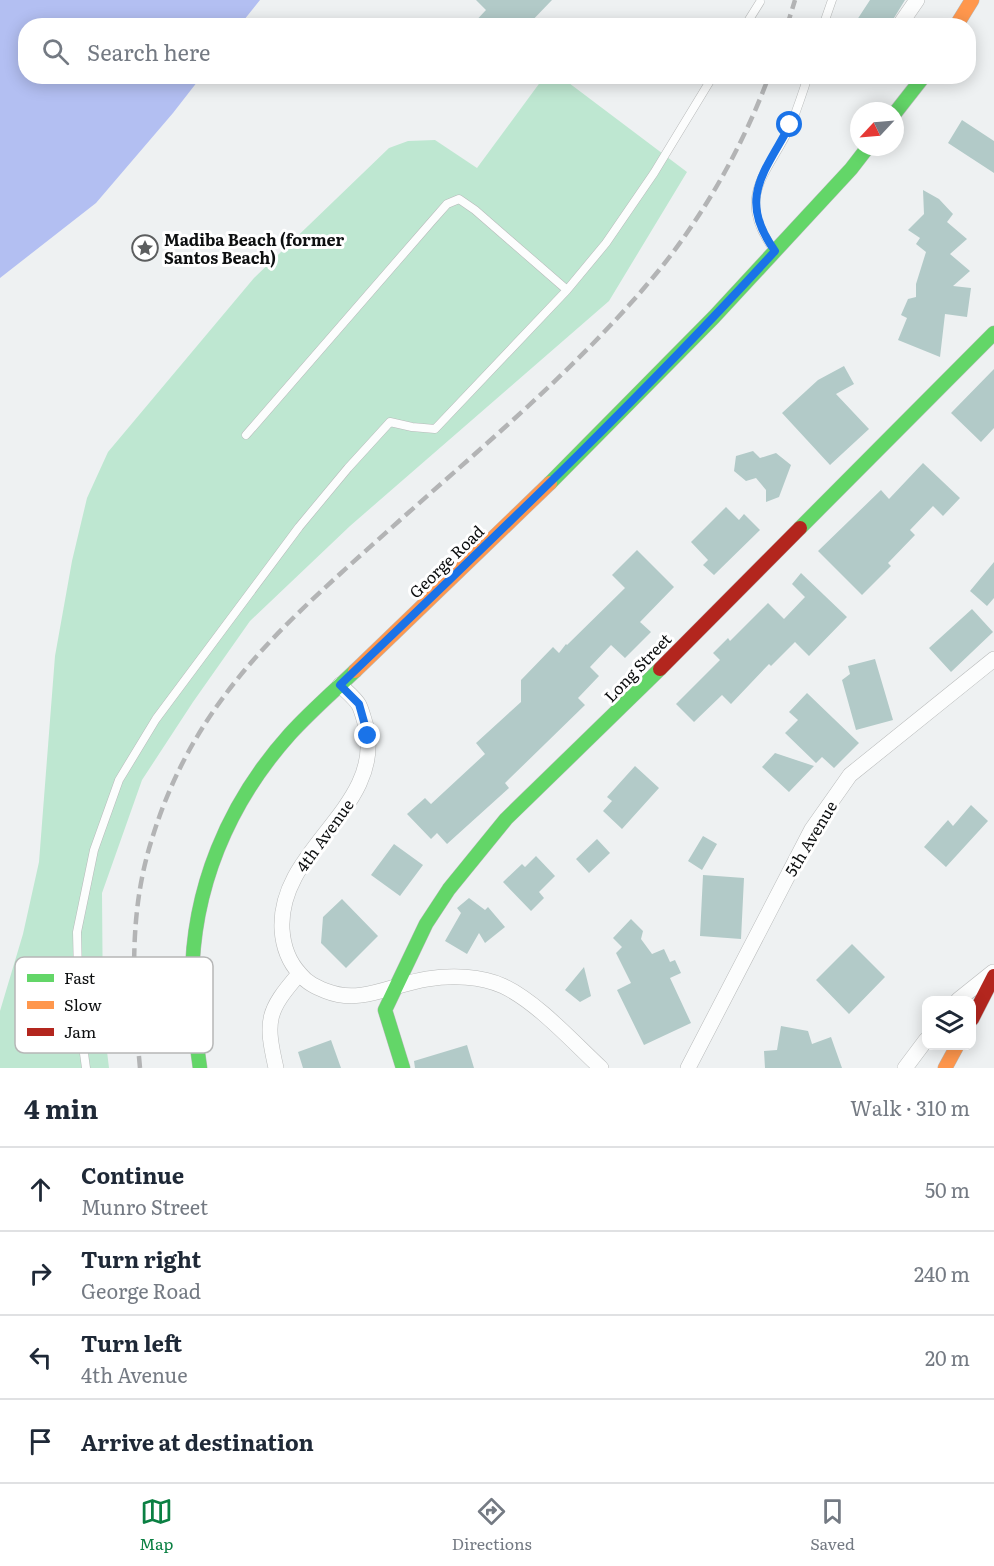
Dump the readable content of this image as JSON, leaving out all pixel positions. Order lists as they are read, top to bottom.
{
  "streets": {
    "street": [
      "George Road",
      "Long Street",
      "4th Avenue",
      "5th Avenue"
    ]
  },
  "crossings": [
    ["George Road", "4th Avenue"],
    ["Long Street", "4th Avenue"]
  ],
  "places": {
    "place": ["Madiba Beach (former Santos Beach)"]
  },
  "legend": ["Fast", "Slow", "Jam"],
  "north": "bottom left",
  "page": {
    "search": "Search here",
    "heading": ["4 min", "Walk · 310 m"],
    "list": [
      ["Continue", "Munro Street", "50 m"],
      ["Turn right", "George Road", "240 m"],
      ["Turn left", "4th Avenue", "20 m"],
      "Arrive at destination"
    ],
    "nav": ["Map", "Directions", "Saved"]
  }
}
